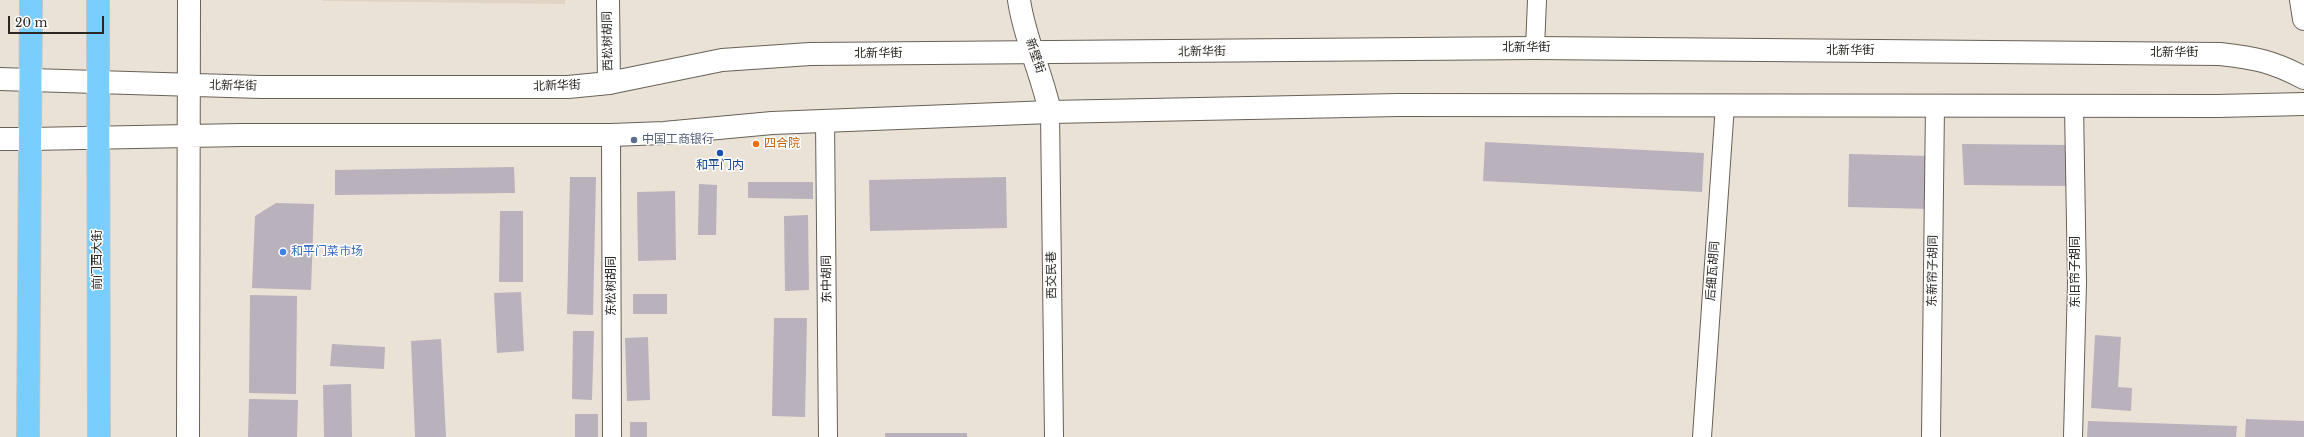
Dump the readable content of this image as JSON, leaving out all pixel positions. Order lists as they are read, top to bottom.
{
  "streets": {
    "main road": ["前门西大街"],
    "street": ["西松树胡同", "北新华街", "新壁街"],
    "lane": [
      "后细瓦胡同",
      "东新帘子胡同",
      "东旧帘子胡同",
      "西交民巷",
      "东中胡同",
      "东松树胡同"
    ]
  },
  "crossings": [
    ["西松树胡同", "北新华街"],
    ["北新华街", "新壁街"],
    ["北新华街", "前门西大街"],
    ["新壁街", "西交民巷"]
  ],
  "places": [
    "中国工商银行",
    "四合院",
    "和平门内",
    "和平门菜市场"
  ],
  "scale_bar": "20 m"
}
